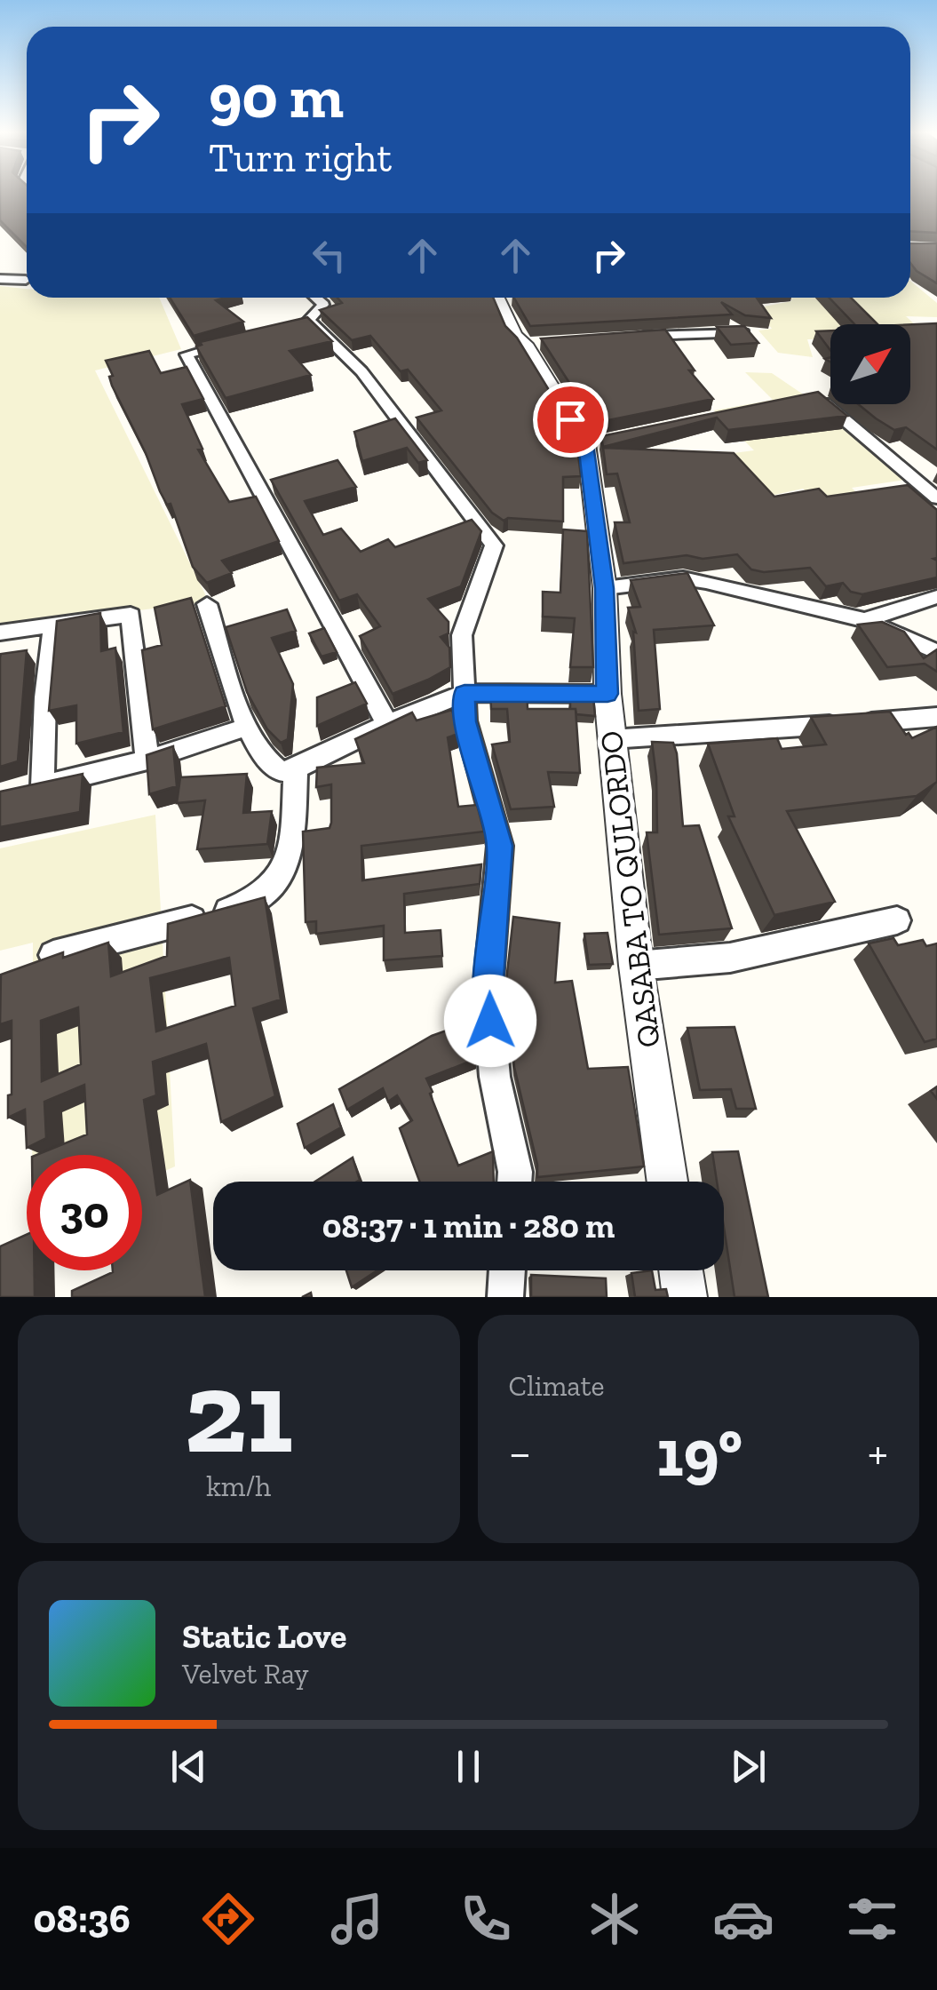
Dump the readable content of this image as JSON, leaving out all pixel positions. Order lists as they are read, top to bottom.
{
  "streets": {
    "street": ["QASABA TO QULORDO"]
  },
  "north": "top right",
  "page": {
    "turn": ["90 m", "Turn right"],
    "limit": "30",
    "trip": "08:37 · 1 min · 280 m",
    "tile": [
      ["21", "km/h"],
      "Climate"
    ],
    "heat": ["−", "19°", "+"],
    "song": ["Static Love", "Velvet Ray"],
    "tabs": "08:36"
  }
}
